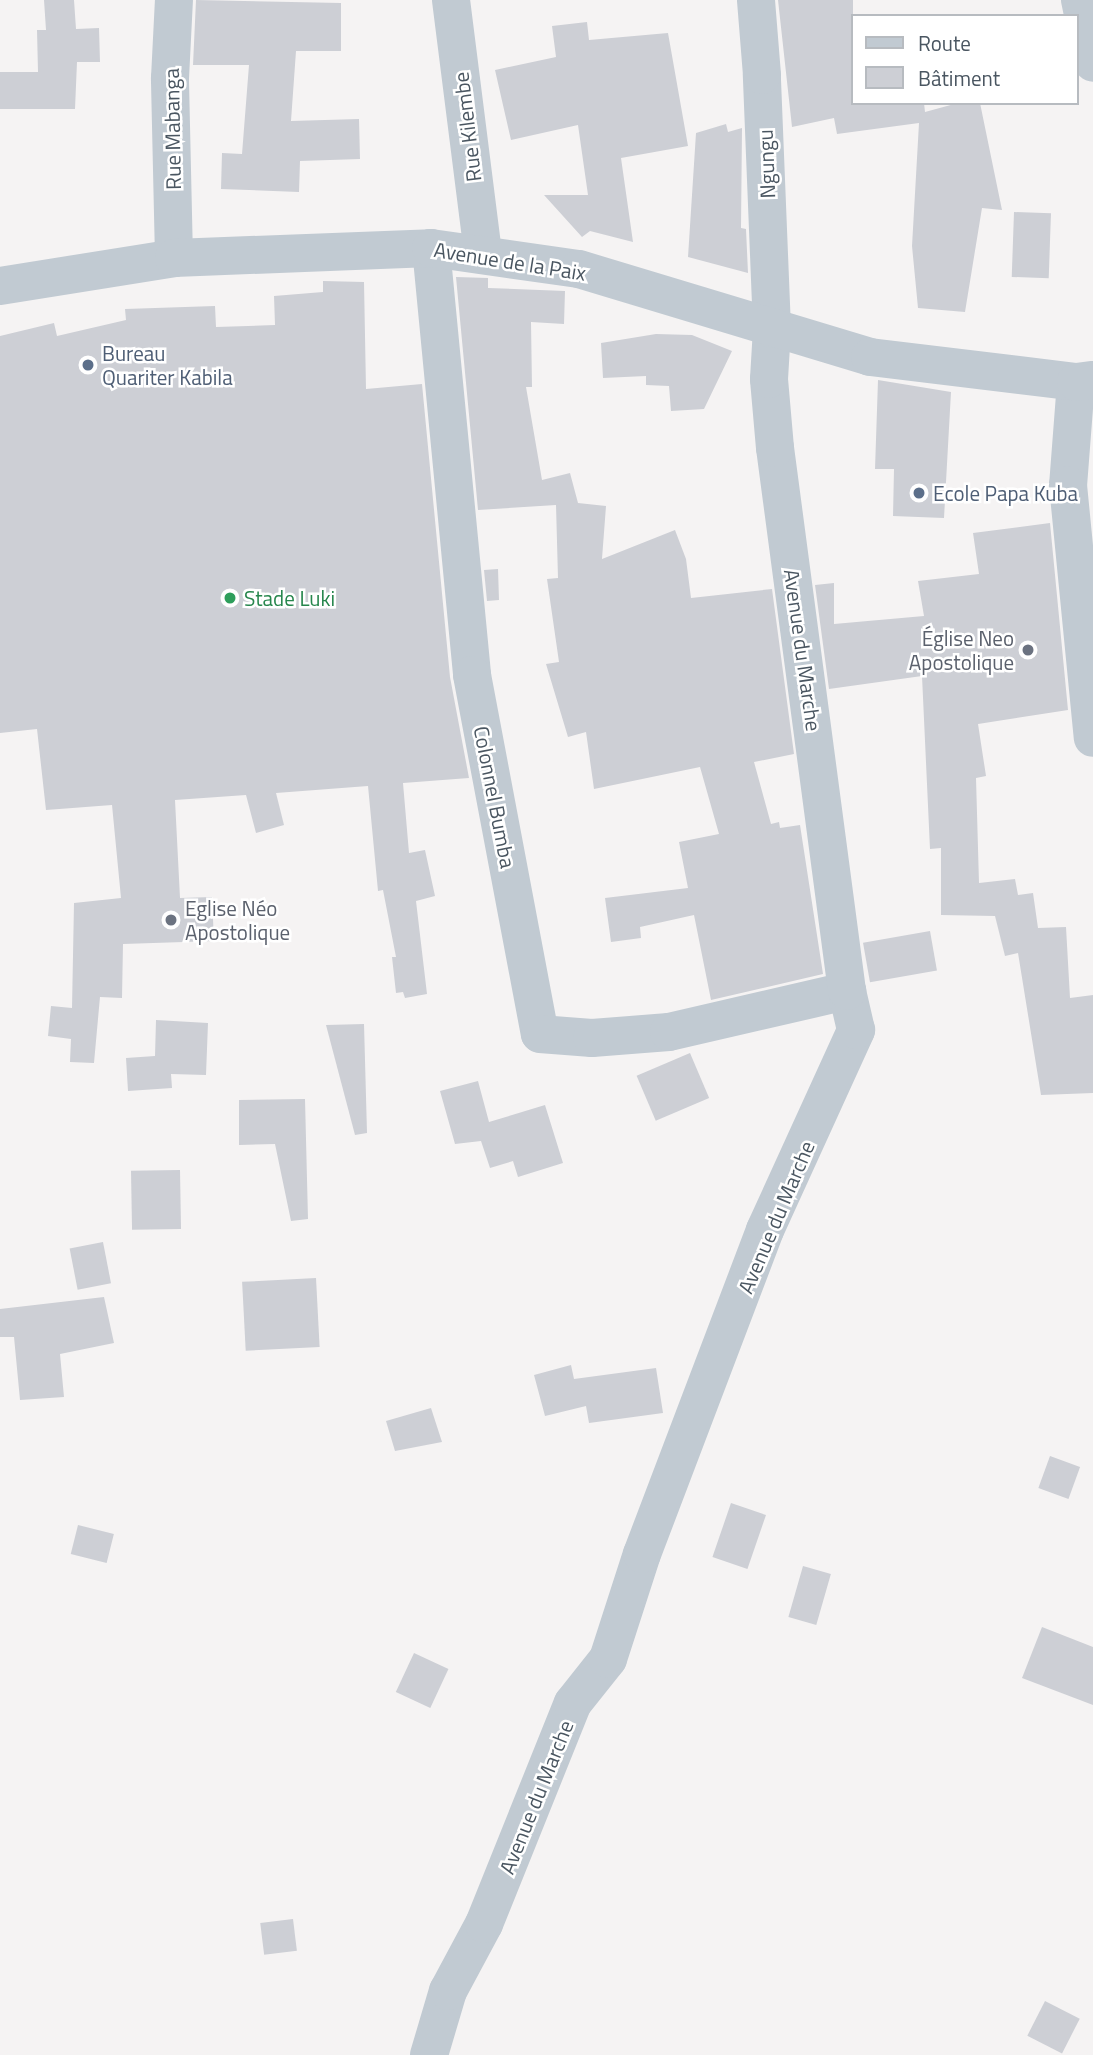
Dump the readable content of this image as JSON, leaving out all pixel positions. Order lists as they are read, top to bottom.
{
  "streets": {
    "street": [
      "Rue Kilembe",
      "Rue Mabanga",
      "Ngungu",
      "Avenue de la Paix",
      "Avenue du Marche",
      "Colonnel Bumba"
    ]
  },
  "crossings": [
    ["Rue Kilembe", "Avenue de la Paix"],
    ["Rue Mabanga", "Avenue de la Paix"],
    ["Ngungu", "Avenue de la Paix"],
    ["Ngungu", "Avenue du Marche"],
    ["Avenue de la Paix", "Avenue du Marche"],
    ["Avenue de la Paix", "Colonnel Bumba"],
    ["Avenue du Marche", "Colonnel Bumba"]
  ],
  "places": [
    "Bureau Quariter Kabila",
    "Ecole Papa Kuba",
    "Stade Luki",
    "Église Neo Apostolique",
    "Eglise Néo Apostolique"
  ],
  "legend": ["Route", "Bâtiment"]
}
